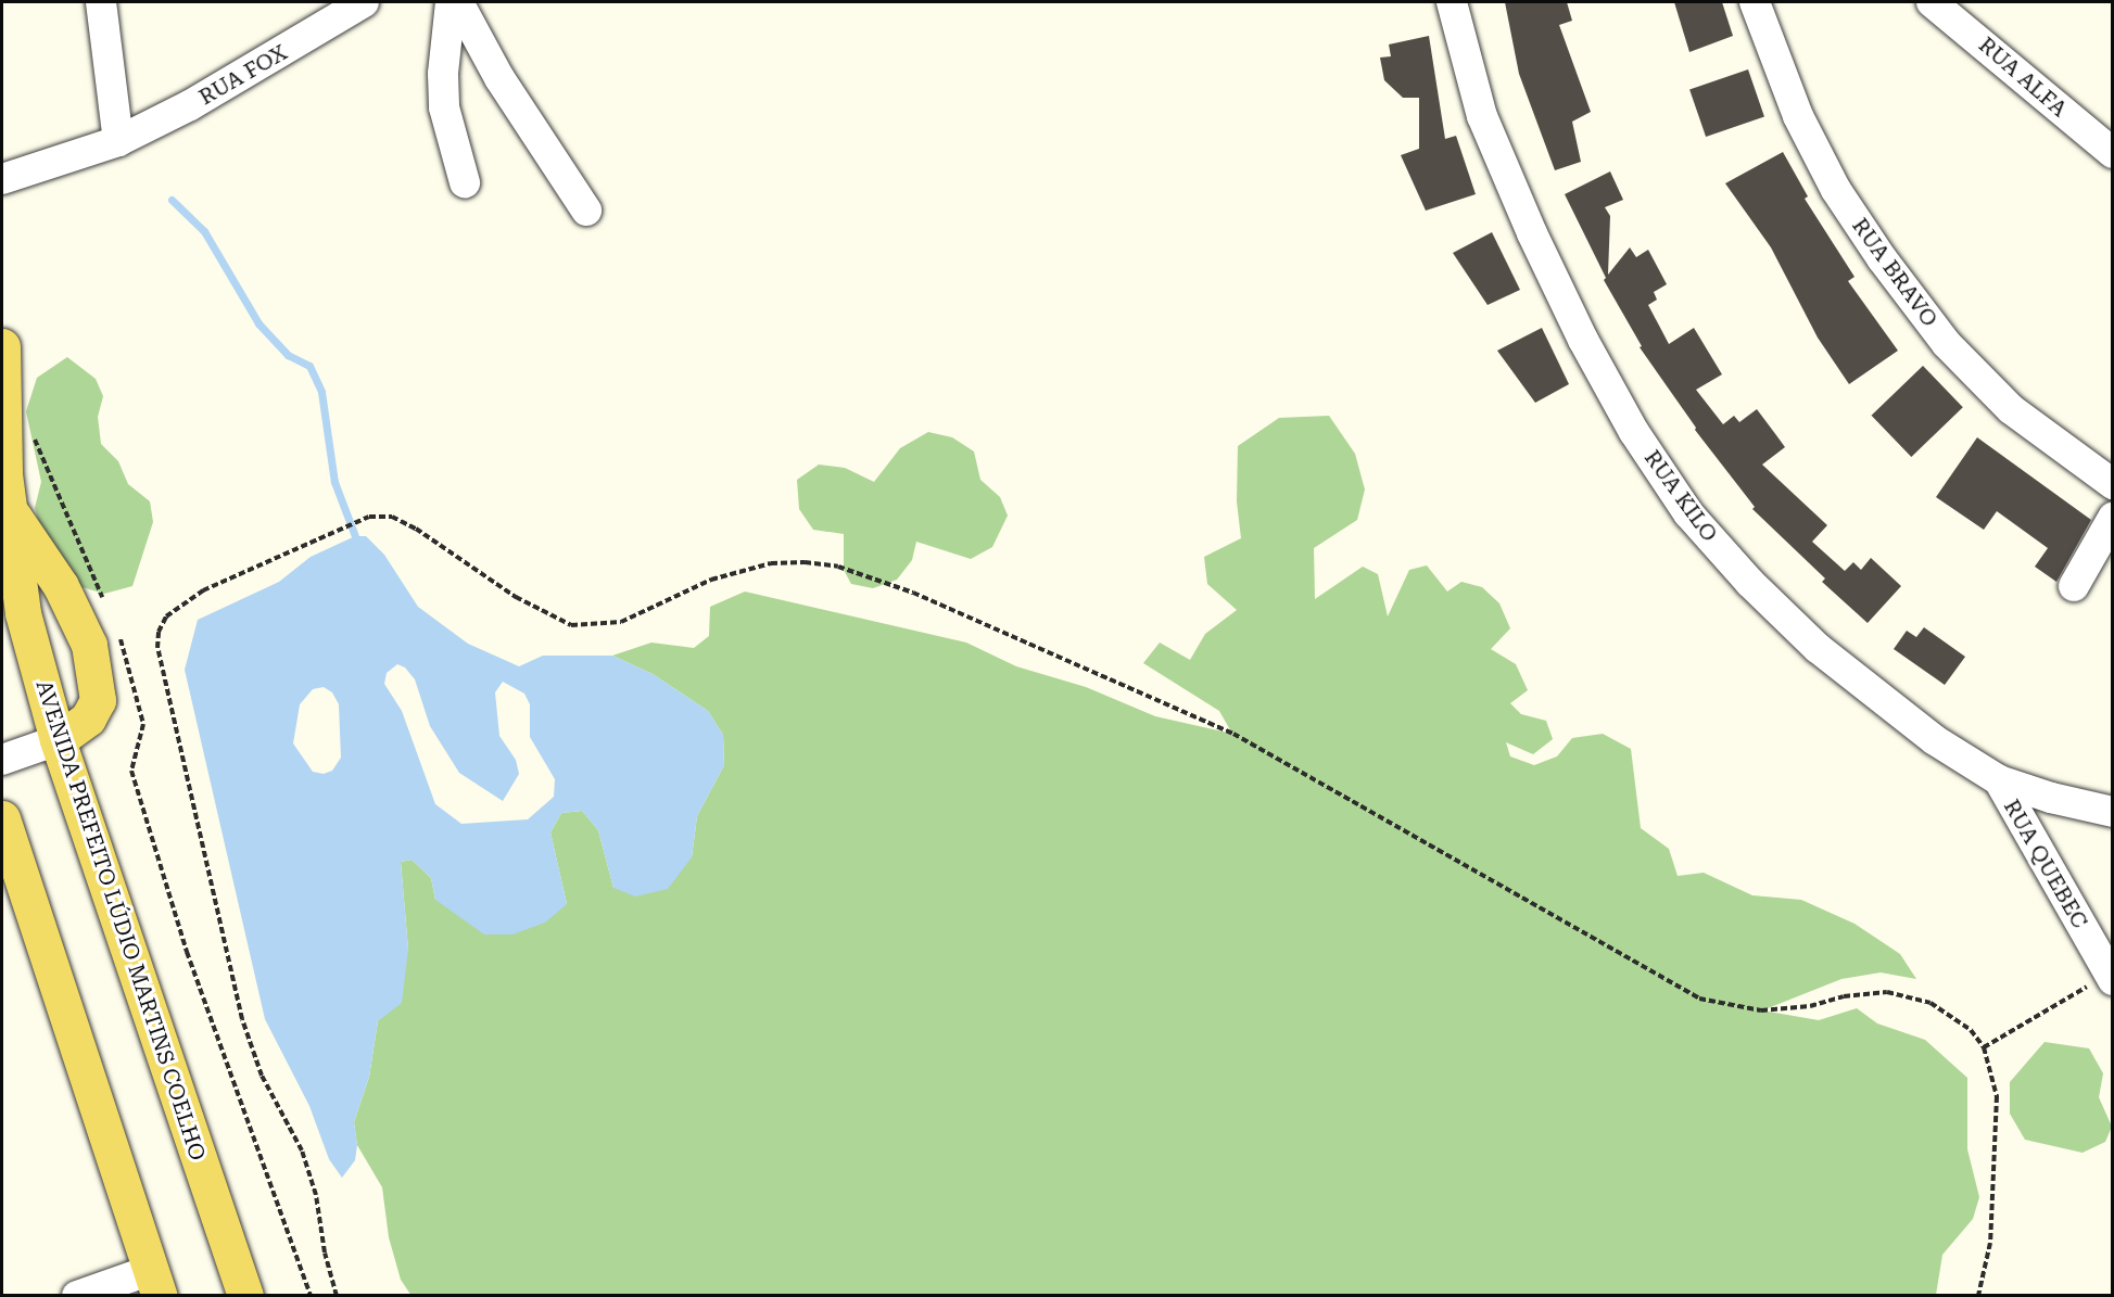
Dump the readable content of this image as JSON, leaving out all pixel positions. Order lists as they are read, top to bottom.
{
  "streets": {
    "main road": ["AVENIDA PREFEITO LÚDIO MARTINS COELHO"],
    "street": [
      "RUA FOX",
      "RUA ALFA",
      "RUA BRAVO",
      "RUA KILO",
      "RUA QUEBEC"
    ]
  },
  "crossings": [
    ["RUA KILO", "RUA QUEBEC"]
  ]
}
